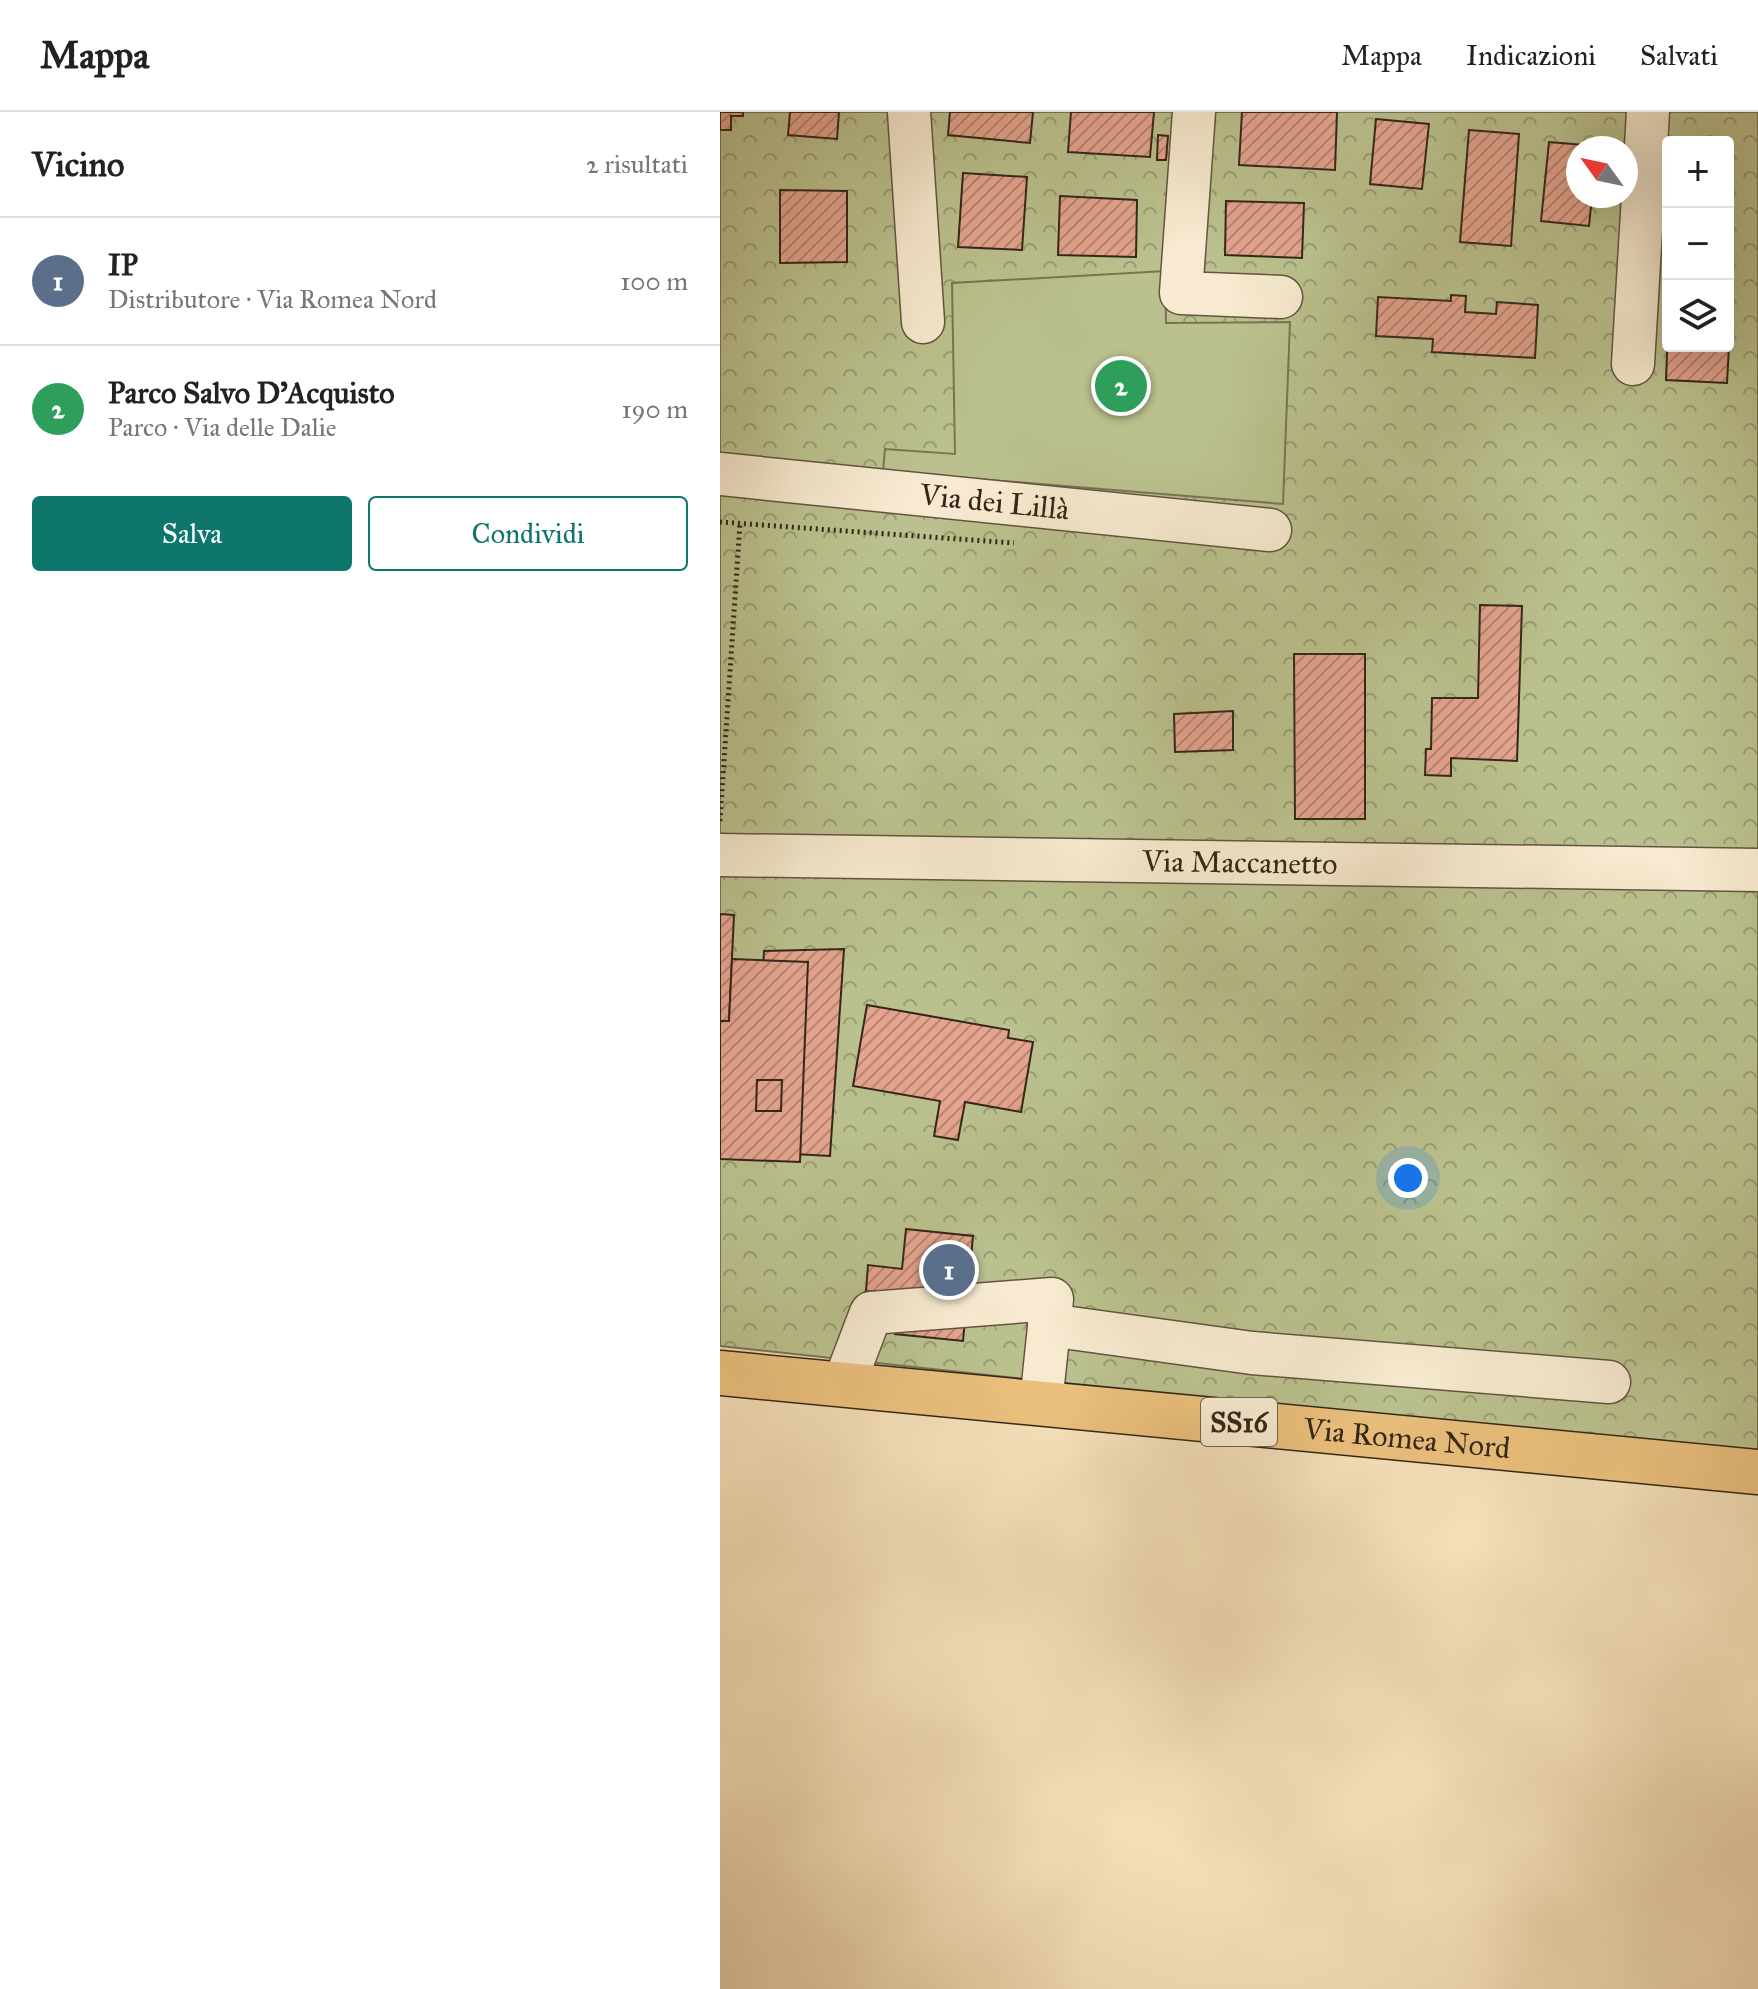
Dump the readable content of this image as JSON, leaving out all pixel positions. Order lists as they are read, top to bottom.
{
  "streets": {
    "main road": ["SS16", "Via Romea Nord"],
    "street": ["Via dei Lillà", "Via Maccanetto"]
  },
  "north": "top left",
  "page": {
    "header": "Mappa",
    "nav": ["Mappa", "Indicazioni", "Salvati"],
    "heading": ["Vicino", "2 risultati"],
    "map_buttons": ["+", "−"],
    "list": [
      {
        "mark": "1",
        "name": "IP",
        "note": "Distributore · Via Romea Nord",
        "value": "100 m"
      },
      {
        "mark": "2",
        "name": "Parco Salvo D'Acquisto",
        "note": "Parco · Via delle Dalie",
        "value": "190 m"
      }
    ],
    "pins": ["2", "1"],
    "buttons": ["Salva", "Condividi"]
  }
}
